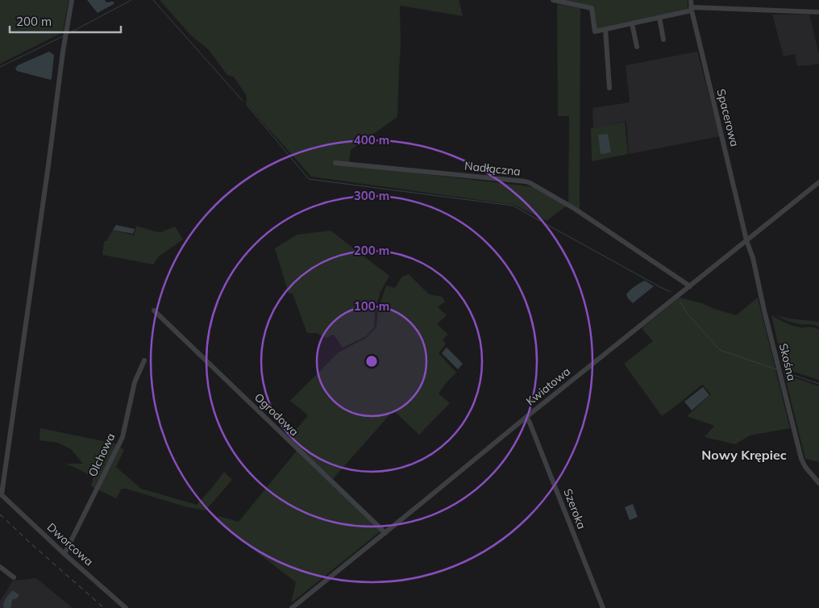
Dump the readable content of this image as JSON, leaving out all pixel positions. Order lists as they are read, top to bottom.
{
  "streets": {
    "street": [
      "Spacerowa",
      "Nadłączna",
      "Skośna",
      "Kwiatowa",
      "Ogrodowa",
      "Olchowa",
      "Szeroka",
      "Dworcowa"
    ]
  },
  "crossings": [
    ["Spacerowa", "Skośna"],
    ["Spacerowa", "Kwiatowa"],
    ["Nadłączna", "Kwiatowa"],
    ["Skośna", "Kwiatowa"],
    ["Kwiatowa", "Ogrodowa"],
    ["Kwiatowa", "Szeroka"],
    ["Olchowa", "Dworcowa"]
  ],
  "districts": ["Nowy Krępiec"],
  "scale_bar": "200 m",
  "rings": [
    "400 m",
    "300 m",
    "200 m",
    "100 m"
  ]
}
